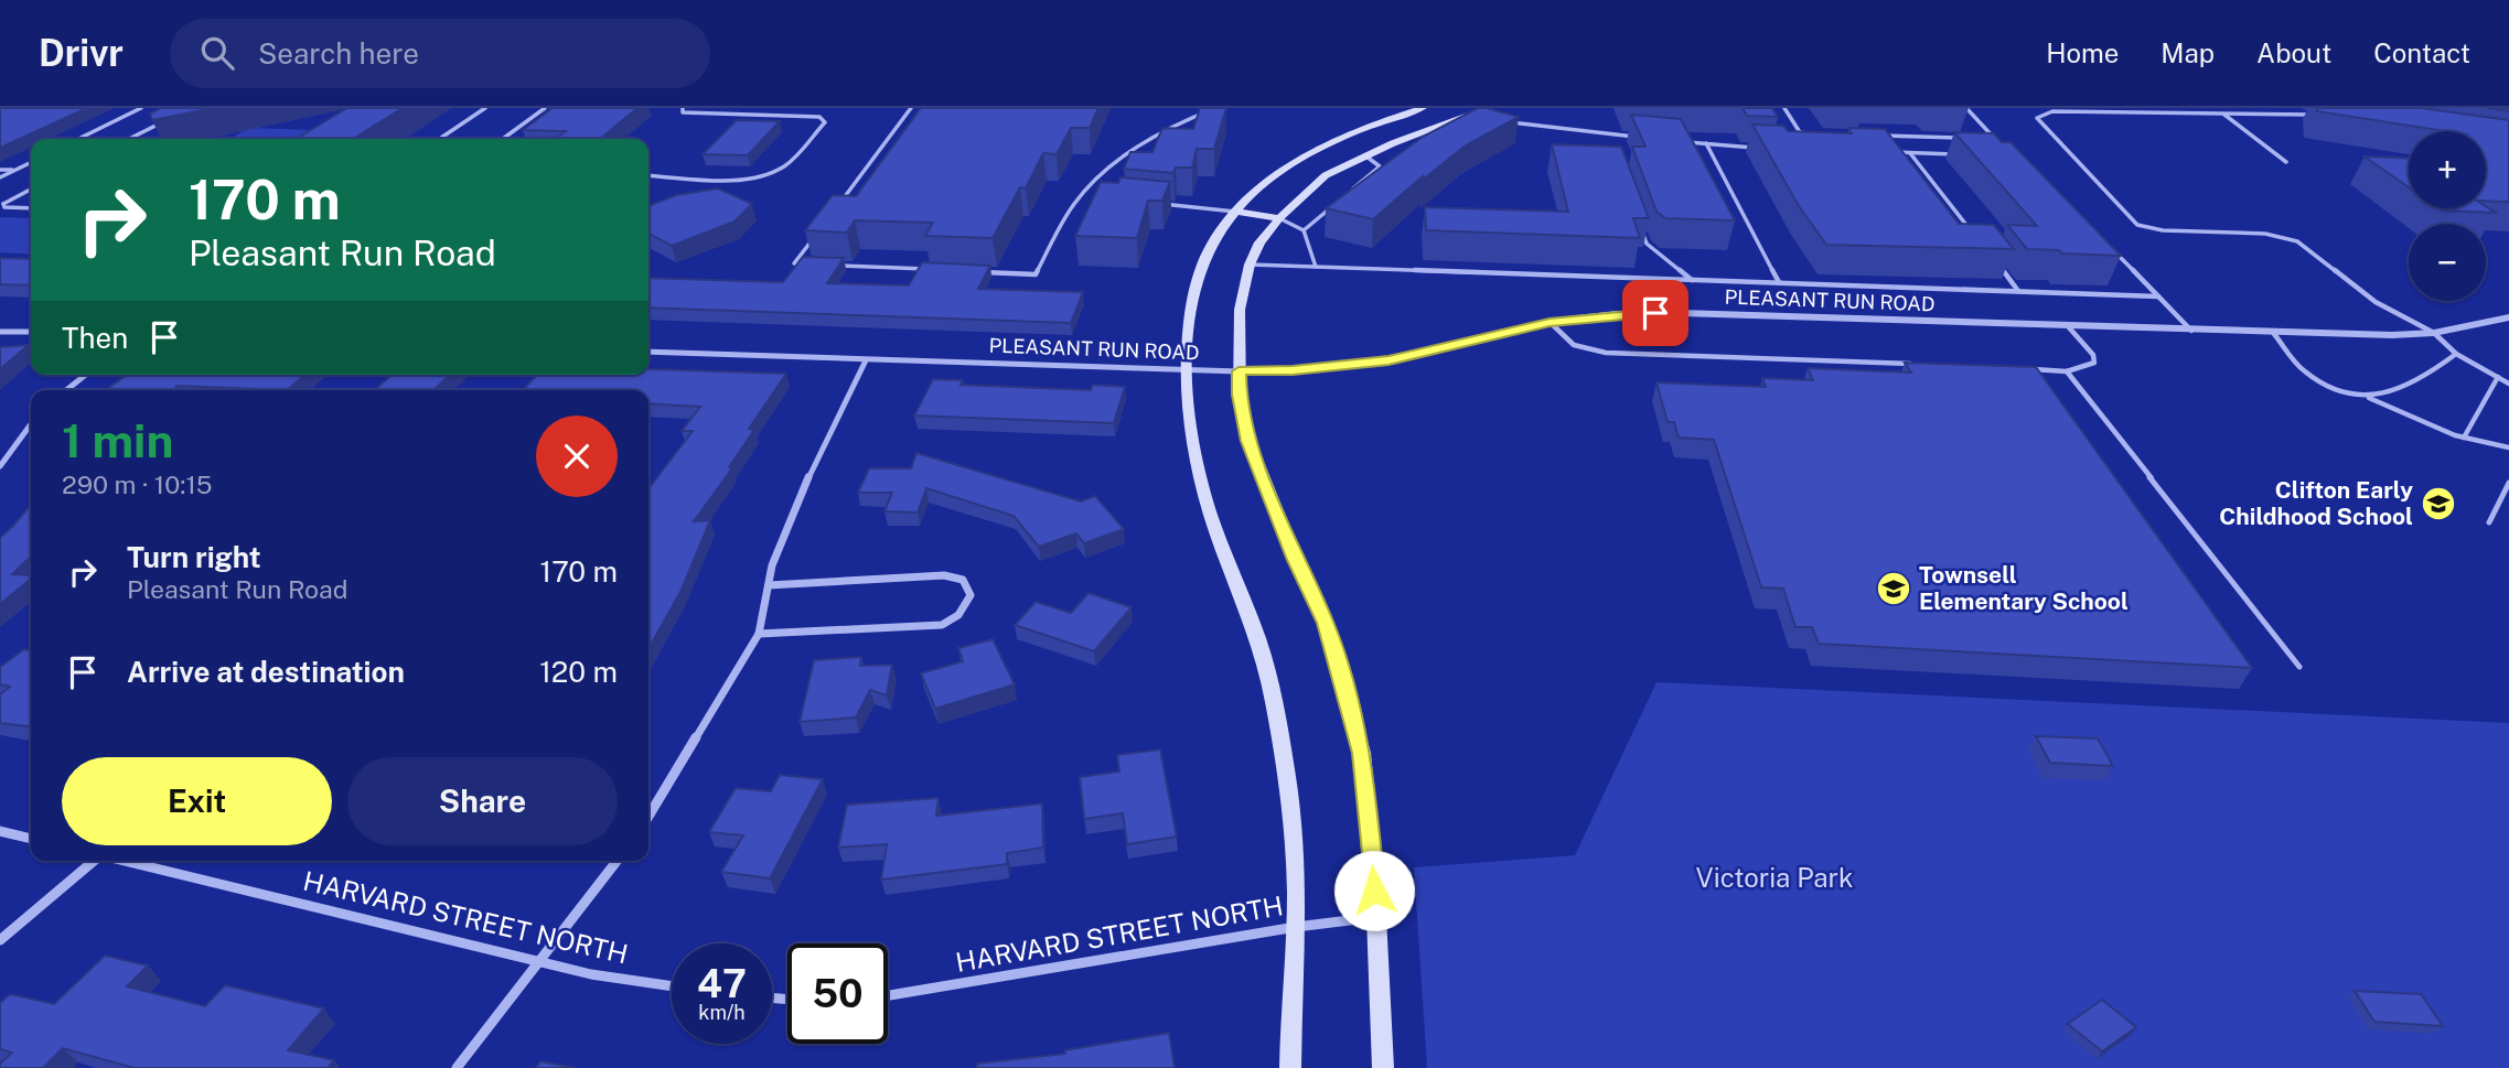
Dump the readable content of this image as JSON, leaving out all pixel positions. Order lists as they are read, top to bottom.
{
  "streets": {
    "street": ["PLEASANT RUN ROAD", "HARVARD STREET NORTH"]
  },
  "parks": ["Victoria Park"],
  "places": {
    "school or university": ["Clifton Early Childhood School", "Townsell Elementary School"]
  },
  "page": {
    "header": "Drivr",
    "search": "Search here",
    "nav": [
      "Home",
      "Map",
      "About",
      "Contact"
    ],
    "map_buttons": ["+", "−"],
    "turn": ["170 m", "Pleasant Run Road"],
    "then": "Then",
    "heading": ["1 min", "290 m · 10:15"],
    "list": [
      {
        "name": "Turn right",
        "note": "Pleasant Run Road",
        "value": "170 m"
      },
      {
        "name": "Arrive at destination",
        "value": "120 m"
      }
    ],
    "buttons": ["Exit", "Share"],
    "speed": "47 km/h",
    "limit": "50"
  }
}
